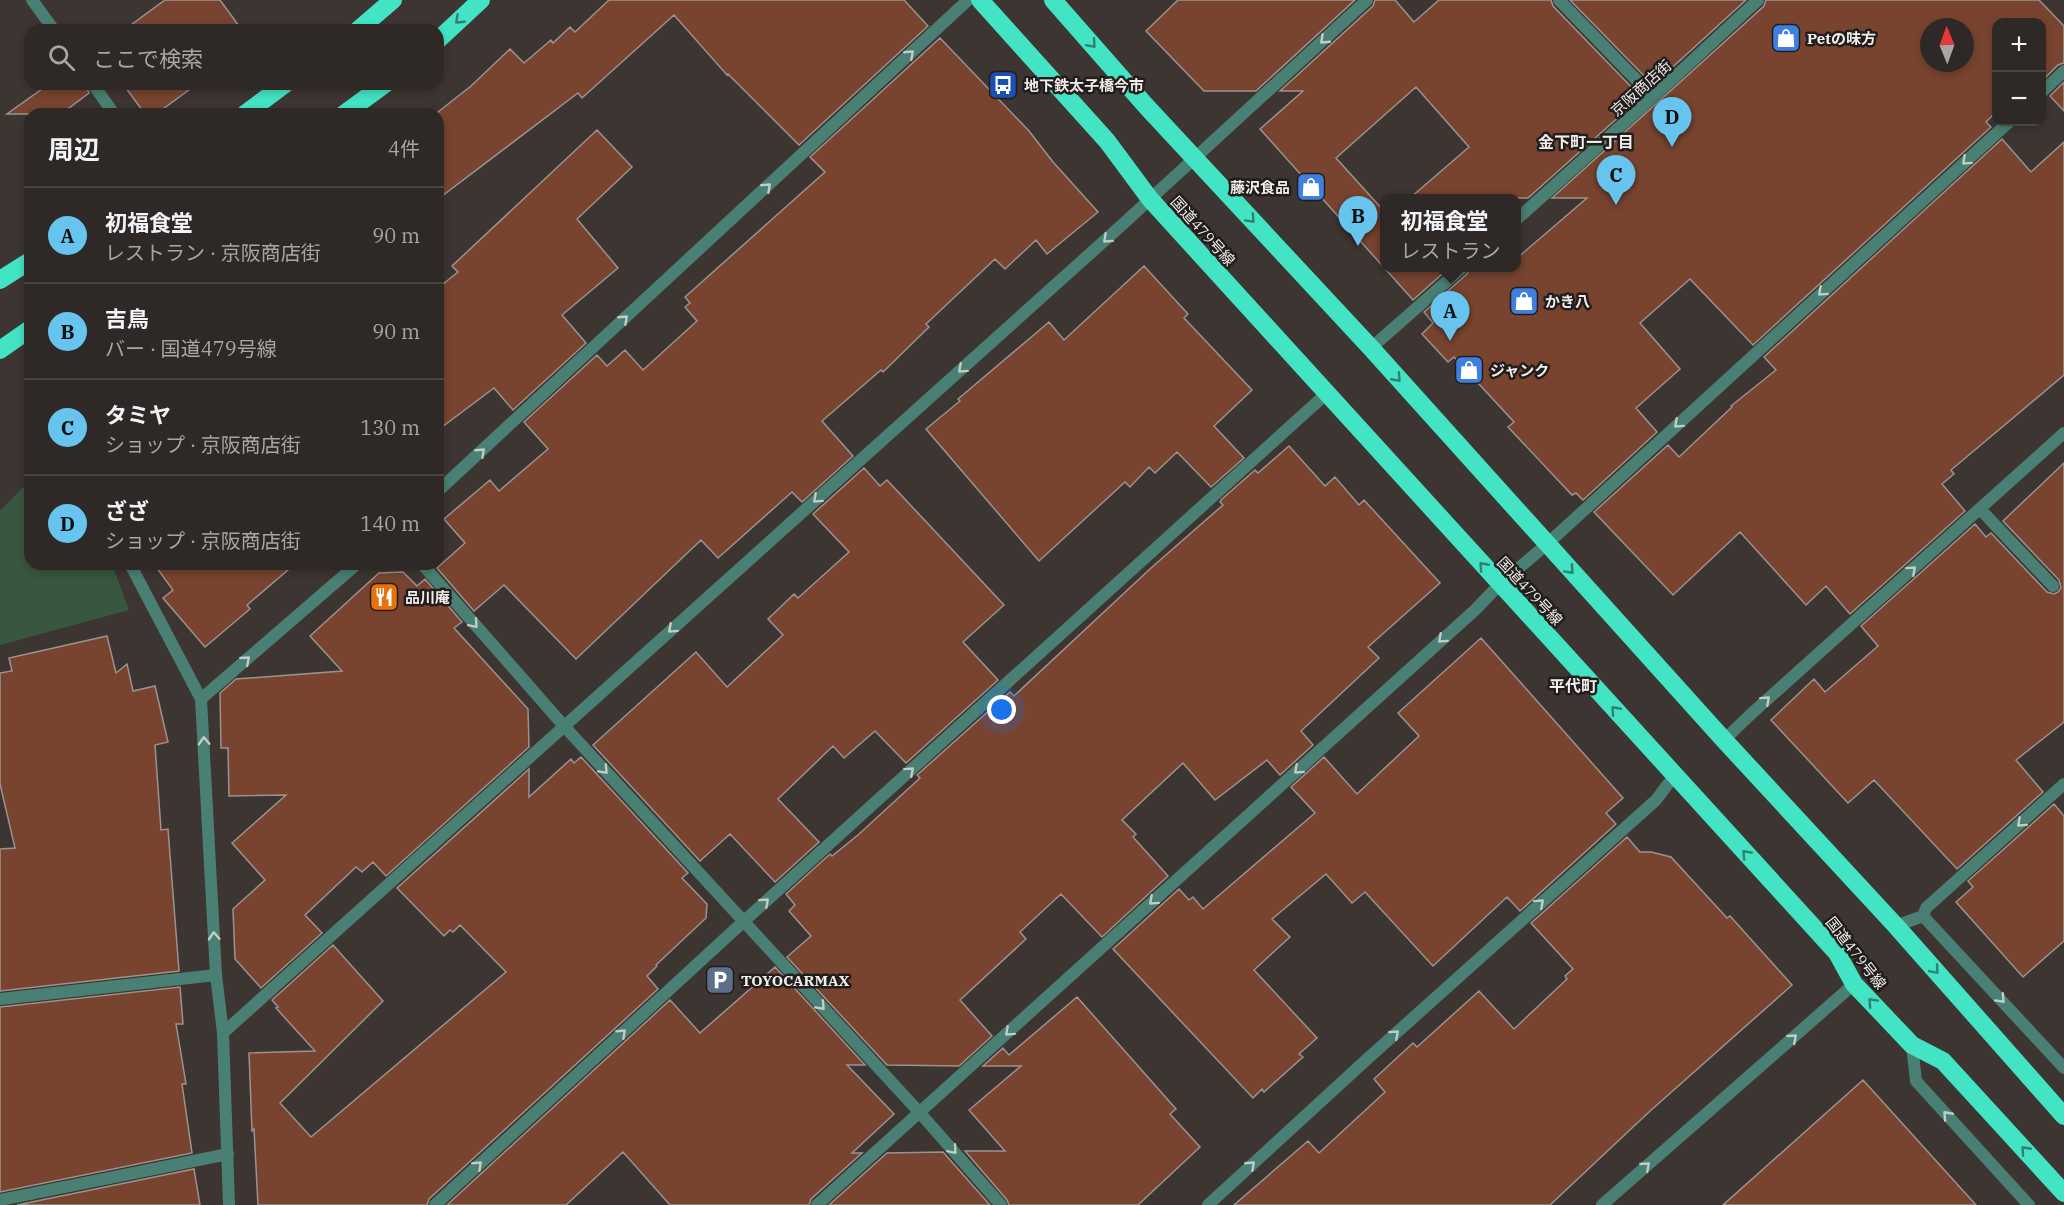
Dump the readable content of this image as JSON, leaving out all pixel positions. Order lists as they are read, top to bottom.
{
  "streets": {
    "highway": ["国道479号線"],
    "street": ["京阪商店街"]
  },
  "districts": ["金下町一丁目", "平代町"],
  "places": {
    "shop": [
      "Petの味方",
      "藤沢食品",
      "かき八",
      "ジャンク"
    ],
    "bus stop": ["地下鉄太子橋今市"],
    "restaurant": ["品川庵"],
    "parking": ["TOYOCARMAX"]
  },
  "north": "top",
  "page": {
    "map_buttons": ["+", "−"],
    "search": "ここで検索",
    "pins": [
      "D",
      "C",
      "B",
      "A"
    ],
    "heading": ["周辺", "4件"],
    "list": [
      {
        "mark": "A",
        "name": "初福食堂",
        "note": "レストラン · 京阪商店街",
        "value": "90 m"
      },
      {
        "mark": "B",
        "name": "吉鳥",
        "note": "バー · 国道479号線",
        "value": "90 m"
      },
      {
        "mark": "C",
        "name": "タミヤ",
        "note": "ショップ · 京阪商店街",
        "value": "130 m"
      },
      {
        "mark": "D",
        "name": "ざざ",
        "note": "ショップ · 京阪商店街",
        "value": "140 m"
      }
    ],
    "popup": ["初福食堂", "レストラン"]
  }
}
